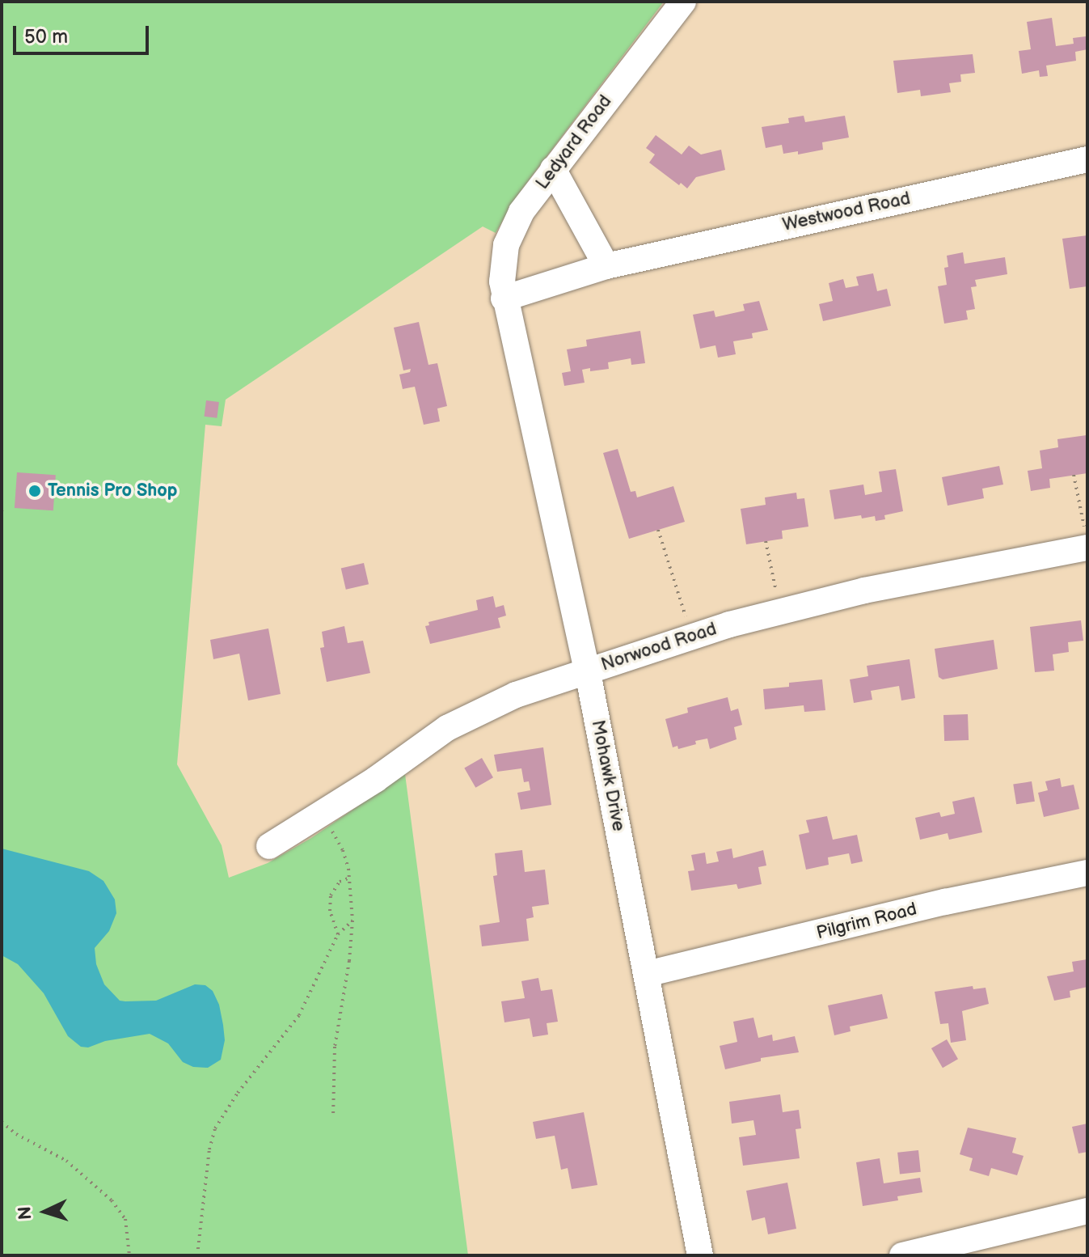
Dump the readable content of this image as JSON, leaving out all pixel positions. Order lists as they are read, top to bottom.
{
  "streets": {
    "street": [
      "Ledyard Road",
      "Westwood Road",
      "Norwood Road",
      "Mohawk Drive",
      "Pilgrim Road"
    ]
  },
  "crossings": [
    ["Ledyard Road", "Westwood Road"],
    ["Ledyard Road", "Mohawk Drive"],
    ["Westwood Road", "Mohawk Drive"],
    ["Norwood Road", "Mohawk Drive"],
    ["Mohawk Drive", "Pilgrim Road"]
  ],
  "places": ["Tennis Pro Shop"],
  "scale_bar": "50 m",
  "north": "left"
}
